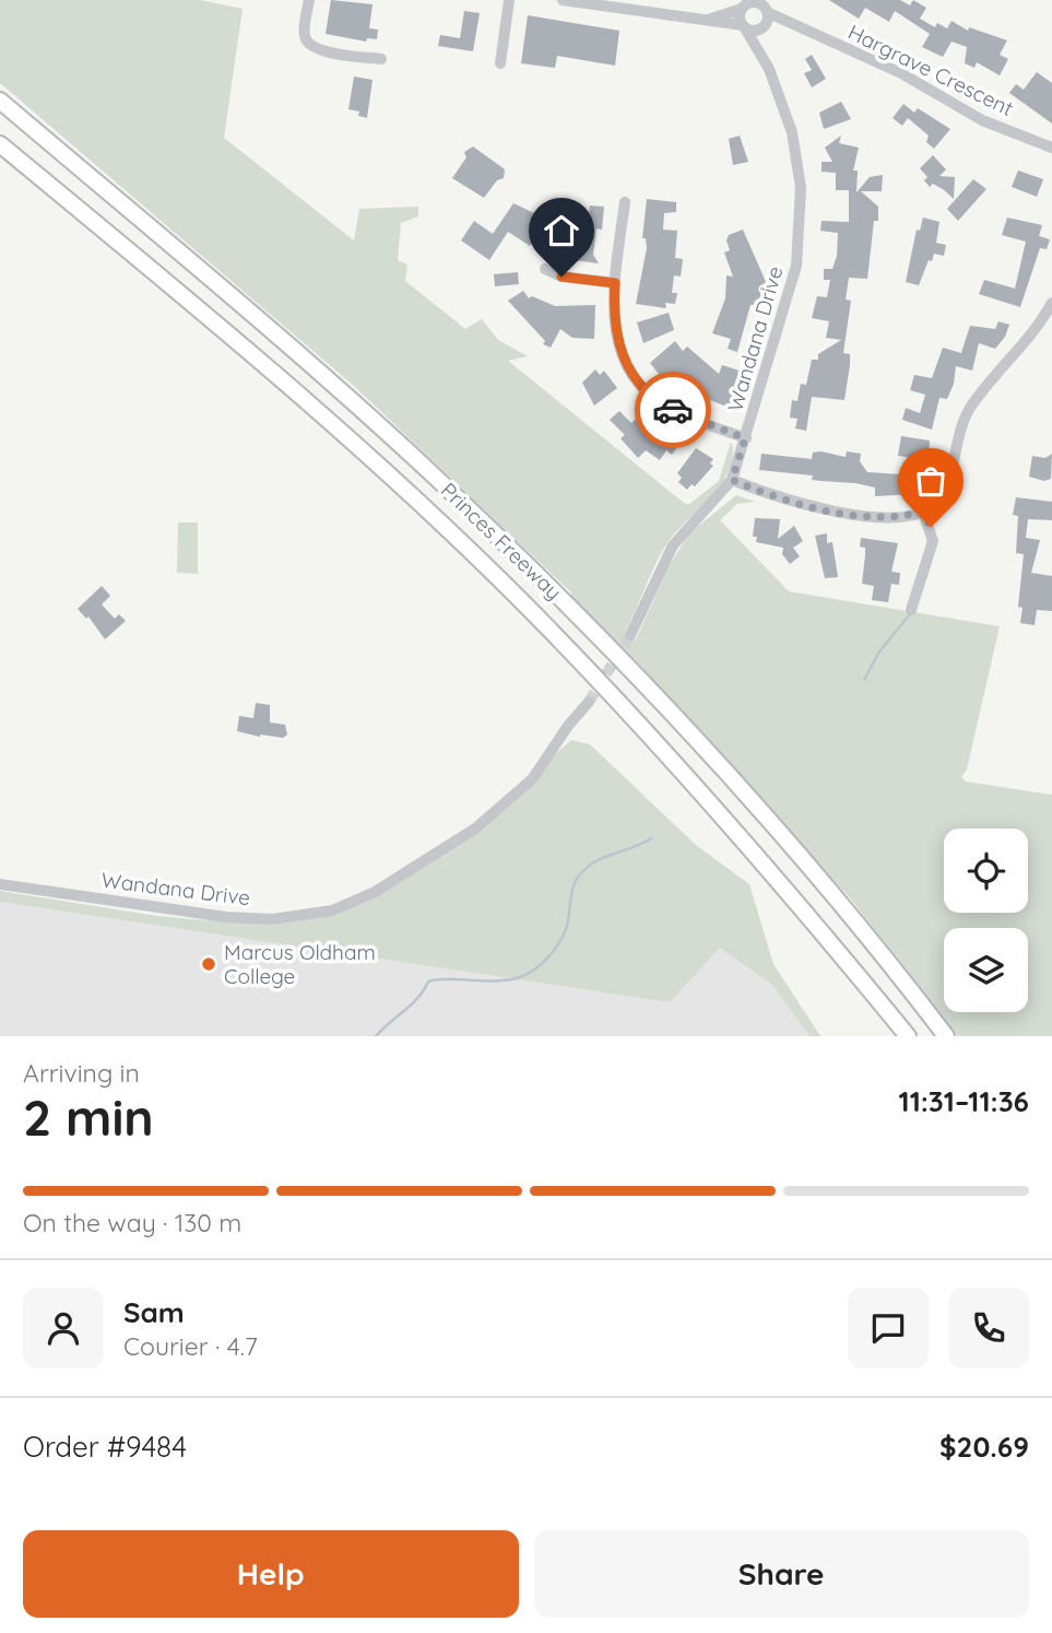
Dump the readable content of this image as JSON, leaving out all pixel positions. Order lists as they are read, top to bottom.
{
  "streets": {
    "highway": ["Princes Freeway"],
    "street": ["Hargrave Crescent", "Wandana Drive"]
  },
  "crossings": [
    ["Hargrave Crescent", "Wandana Drive"]
  ],
  "places": ["Marcus Oldham College"],
  "page": {
    "heading": ["2 min", "Arriving in", "11:31–11:36"],
    "panel": [
      "Sam",
      "Courier · 4.7",
      "Order #9484",
      "$20.69"
    ],
    "bar": "On the way · 130 m",
    "buttons": ["Help", "Share"]
  }
}
